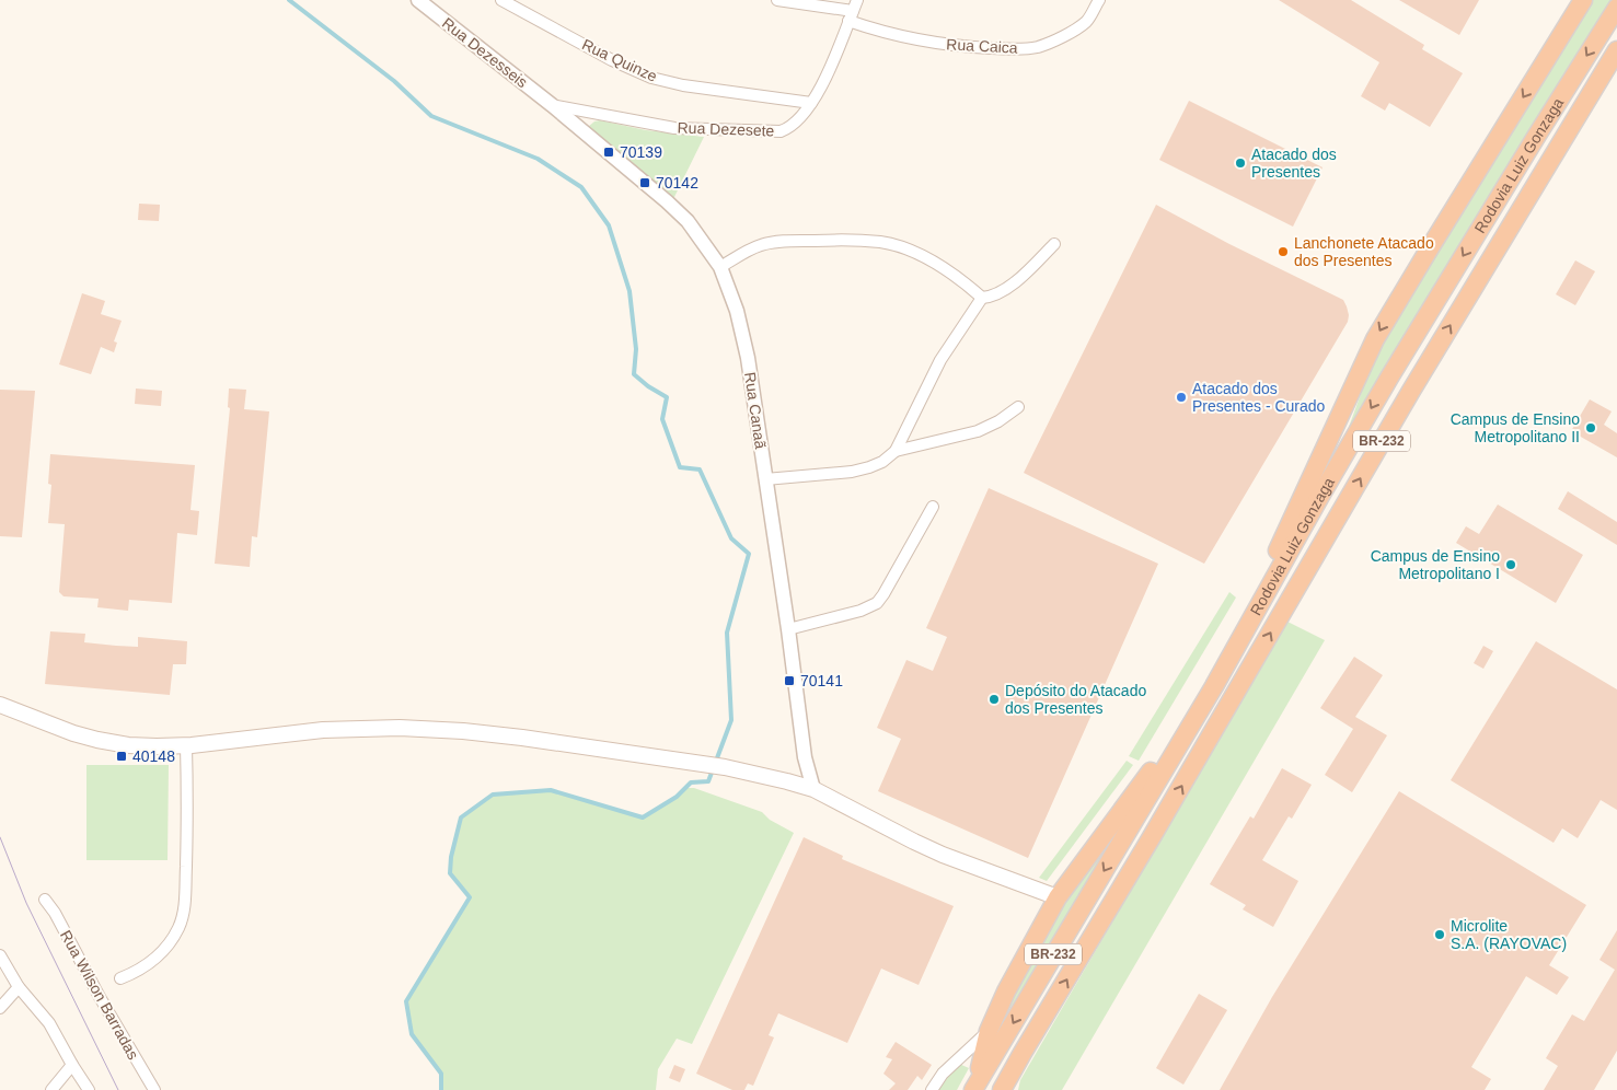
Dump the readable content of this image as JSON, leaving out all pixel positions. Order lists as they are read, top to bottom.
{
  "streets": {
    "highway": ["Rodovia Luiz Gonzaga", "BR-232"],
    "street": [
      "Rua Caica",
      "Rua Dezesseis",
      "Rua Quinze",
      "Rua Dezesete",
      "Rua Canaã",
      "Rua Wilson Barradas"
    ]
  },
  "crossings": [
    ["Rua Caica", "Rua Dezesete"],
    ["Rua Dezesseis", "Rua Dezesete"],
    ["Rua Dezesseis", "Rua Canaã"],
    ["Rua Quinze", "Rua Dezesete"],
    ["Rua Dezesete", "Rua Canaã"]
  ],
  "places": {
    "transit": [
      "70139",
      "70142",
      "70141",
      "40148"
    ],
    "other": [
      "Atacado dos Presentes",
      "Lanchonete Atacado dos Presentes",
      "Atacado dos Presentes - Curado",
      "Campus de Ensino Metropolitano II",
      "Campus de Ensino Metropolitano I",
      "Depósito do Atacado dos Presentes",
      "Microlite S.A. (RAYOVAC)"
    ]
  }
}
